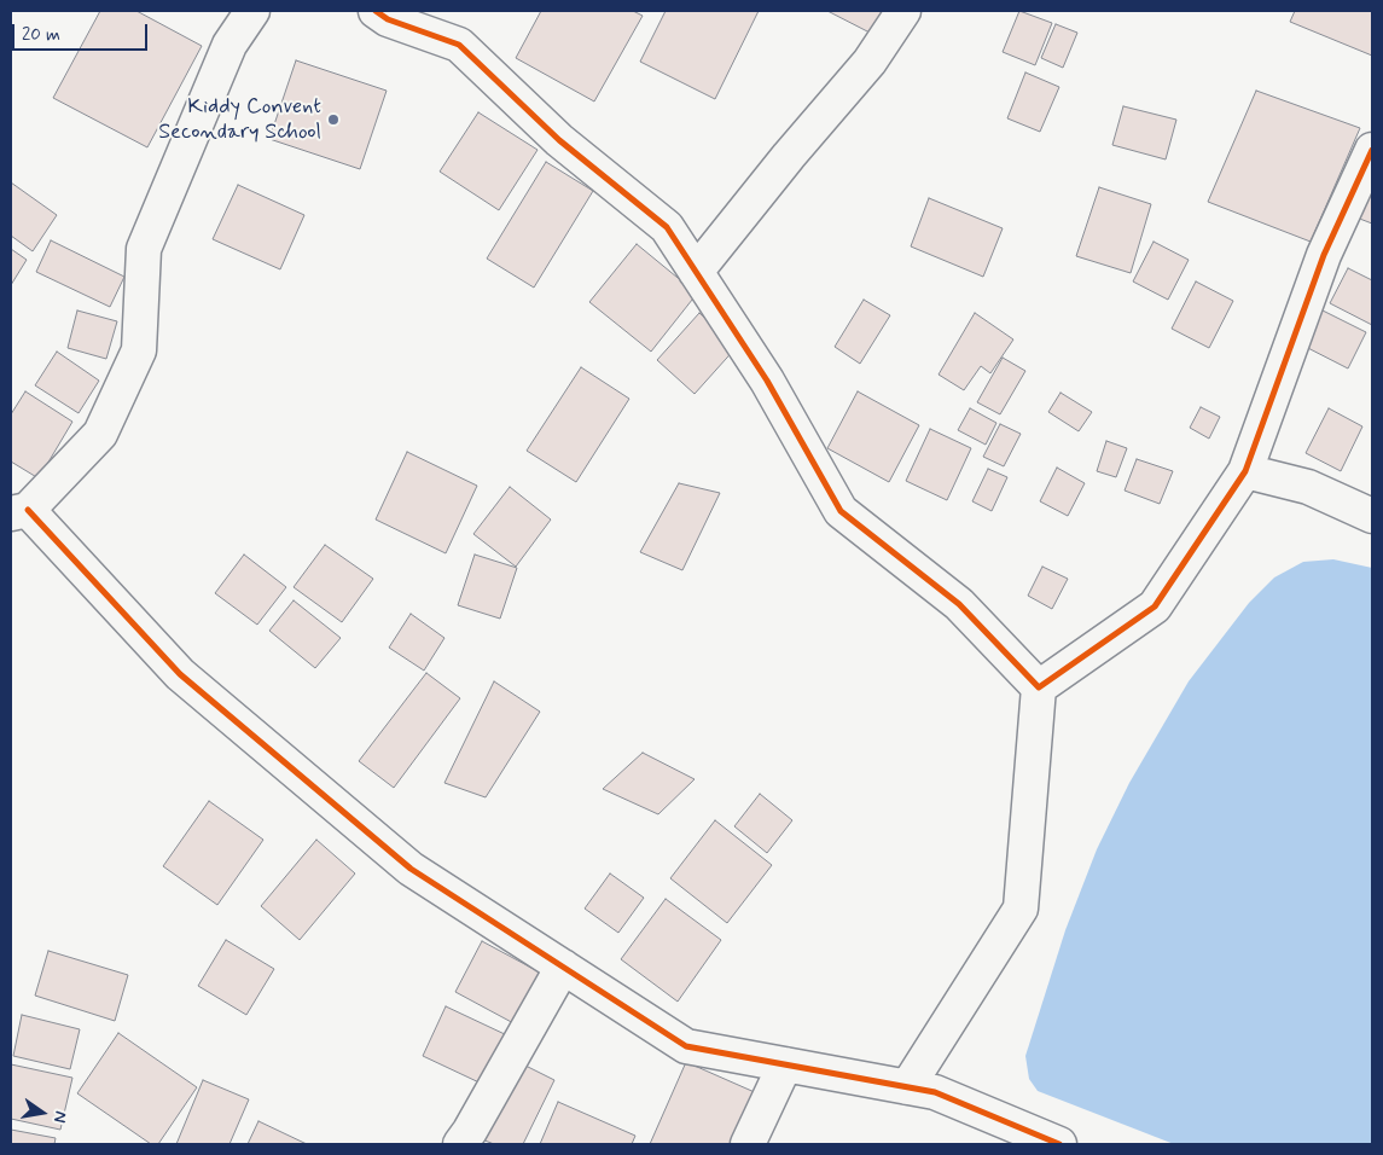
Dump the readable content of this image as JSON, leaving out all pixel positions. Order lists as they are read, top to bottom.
{
  "places": ["Kiddy Convent Secondary School"],
  "scale_bar": "20 m",
  "north": "right"
}
